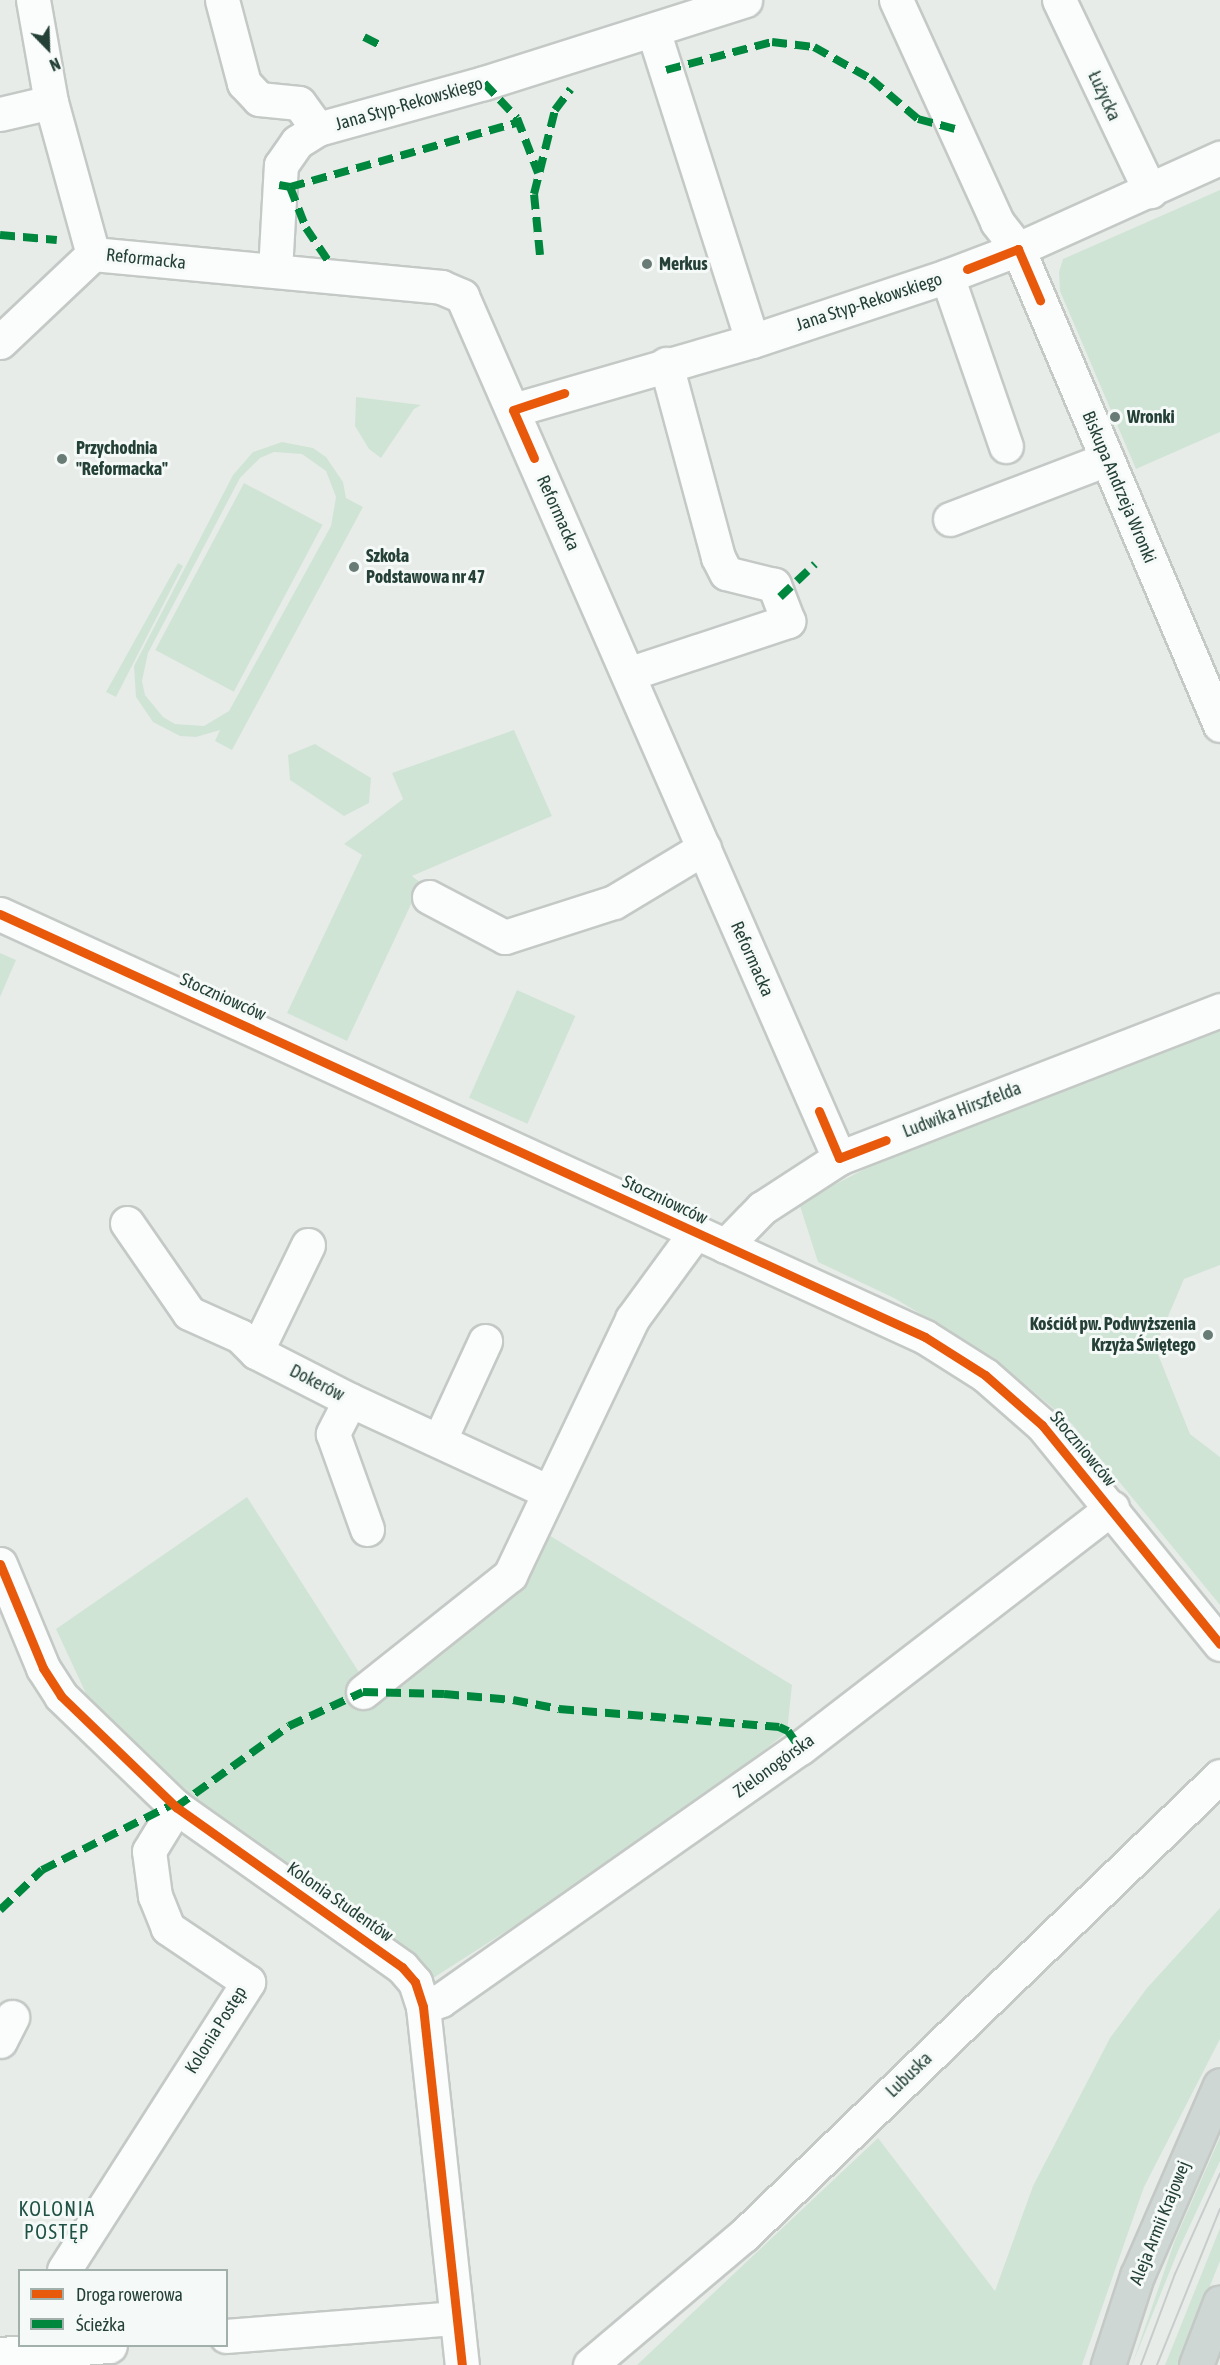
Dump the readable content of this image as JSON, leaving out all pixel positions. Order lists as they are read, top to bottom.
{
  "streets": {
    "main road": ["Aleja Armii Krajowej"],
    "street": [
      "Łużycka",
      "Jana Styp-Rekowskiego",
      "Reformacka",
      "Biskupa Andrzeja Wronki",
      "Stoczniowców",
      "Ludwika Hirszfelda",
      "Dokerów",
      "Zielonogórska",
      "Kolonia Studentów",
      "Kolonia Postęp",
      "Lubuska"
    ]
  },
  "crossings": [
    ["Łużycka", "Jana Styp-Rekowskiego"],
    ["Jana Styp-Rekowskiego", "Reformacka"],
    ["Jana Styp-Rekowskiego", "Biskupa Andrzeja Wronki"],
    ["Reformacka", "Ludwika Hirszfelda"],
    ["Stoczniowców", "Ludwika Hirszfelda"],
    ["Stoczniowców", "Zielonogórska"],
    ["Zielonogórska", "Kolonia Studentów"],
    ["Kolonia Studentów", "Kolonia Postęp"]
  ],
  "districts": ["KOLONIA POSTĘP"],
  "places": [
    "Merkus",
    "Wronki",
    "Przychodnia \"Reformacka\"",
    "Szkoła Podstawowa nr 47",
    "Kościół pw. Podwyższenia Krzyża Świętego"
  ],
  "legend": ["Droga rowerowa", "Ścieżka"],
  "north": "bottom right"
}
